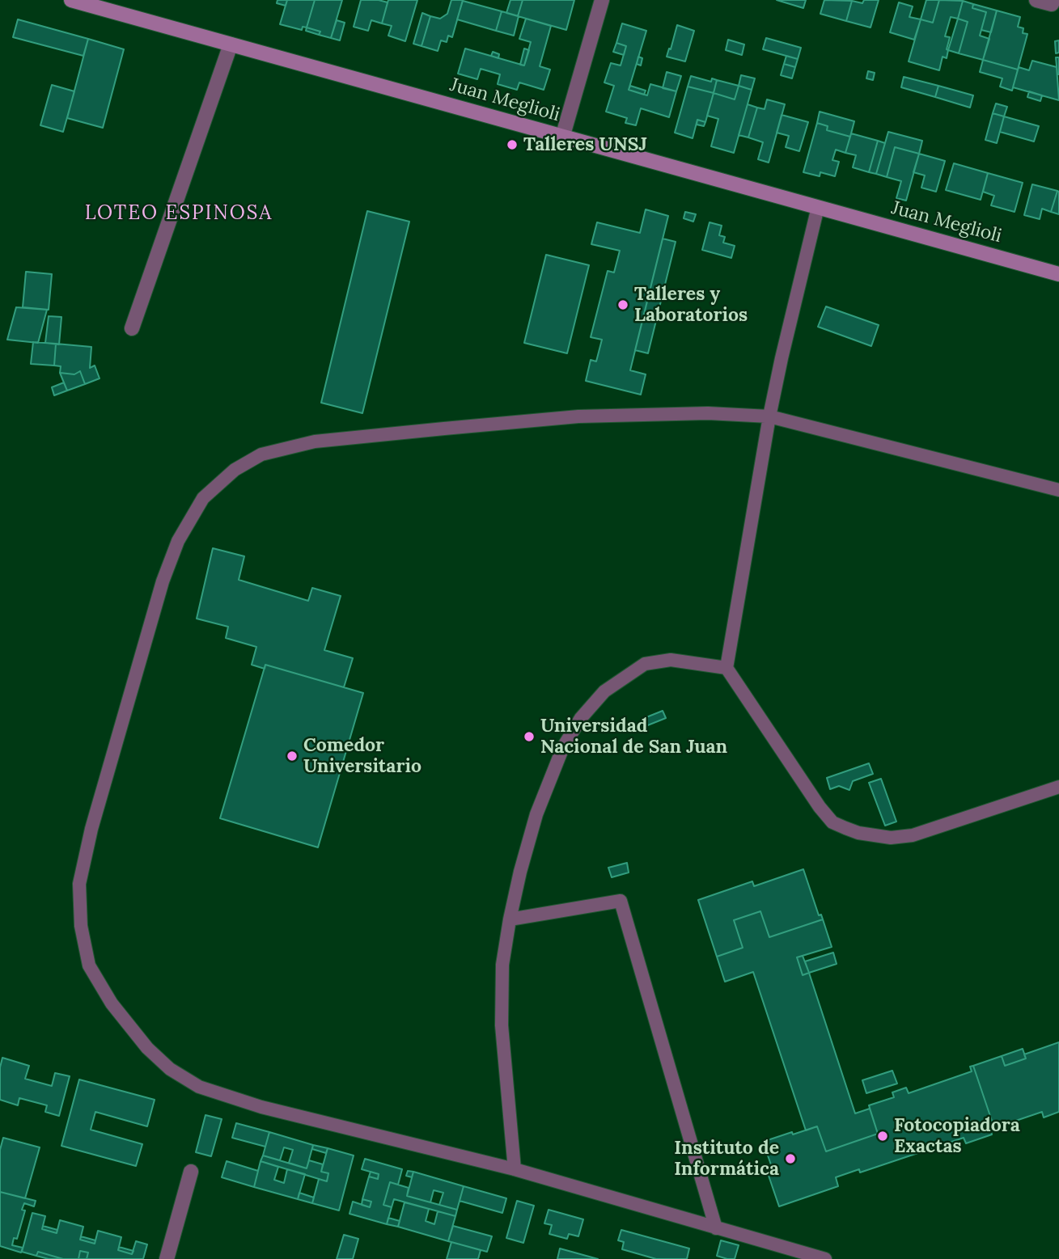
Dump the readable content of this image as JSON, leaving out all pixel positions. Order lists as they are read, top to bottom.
{
  "streets": {
    "main road": ["Juan Meglioli"]
  },
  "districts": ["LOTEO ESPINOSA"],
  "places": [
    "Talleres UNSJ",
    "Talleres y Laboratorios",
    "Universidad Nacional de San Juan",
    "Comedor Universitario",
    "Fotocopiadora Exactas",
    "Instituto de Informática"
  ]
}
